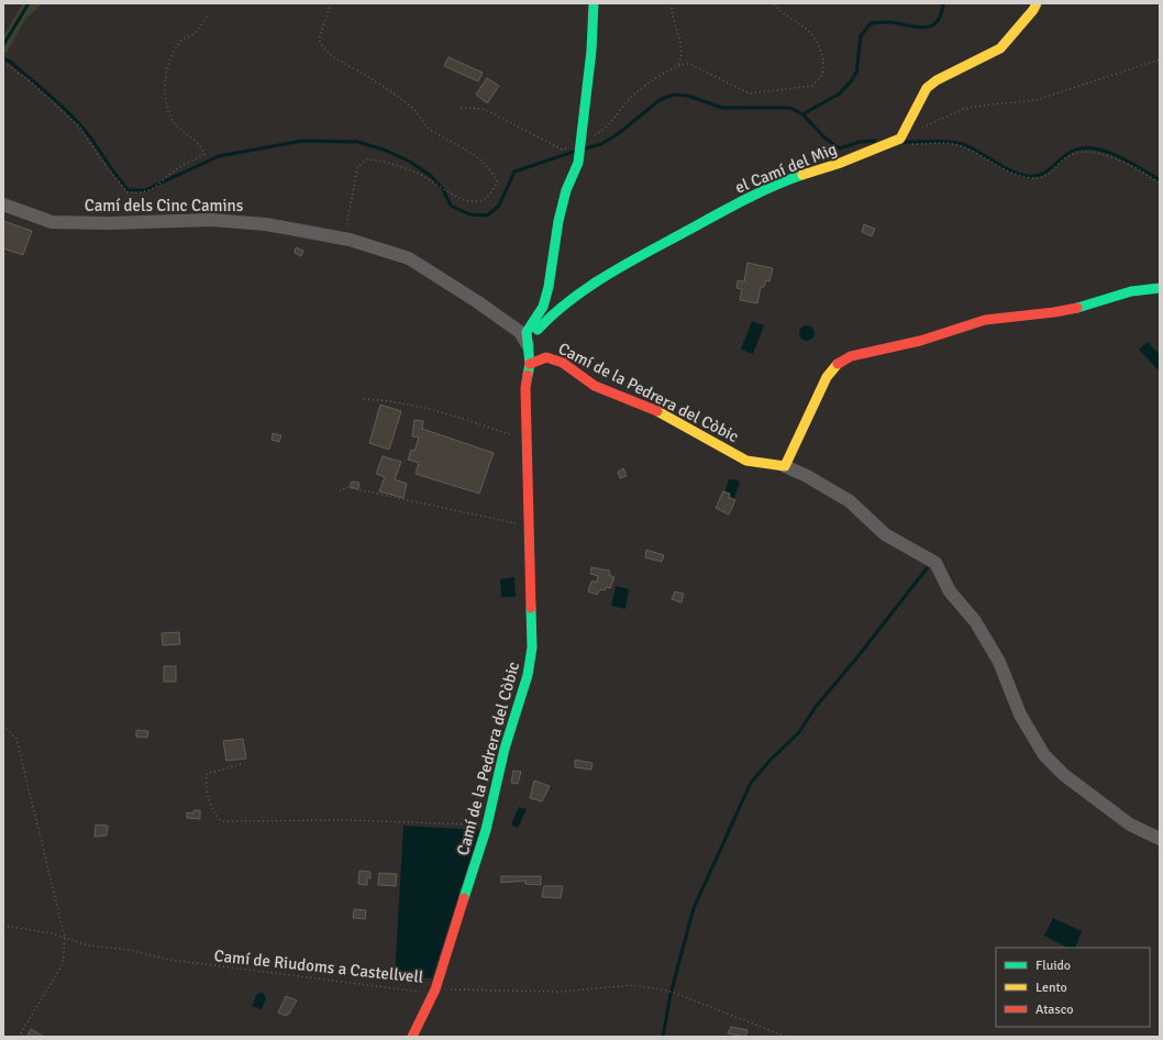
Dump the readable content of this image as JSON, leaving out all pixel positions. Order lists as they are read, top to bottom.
{
  "streets": {
    "street": ["el Camí del Mig", "Camí dels Cinc Camins", "Camí de la Pedrera del Còbic"],
    "path": ["Camí de Riudoms a Castellvell"]
  },
  "crossings": [
    ["el Camí del Mig", "Camí dels Cinc Camins"],
    ["Camí de la Pedrera del Còbic", "Camí de Riudoms a Castellvell"]
  ],
  "legend": ["Fluido", "Lento", "Atasco"]
}
